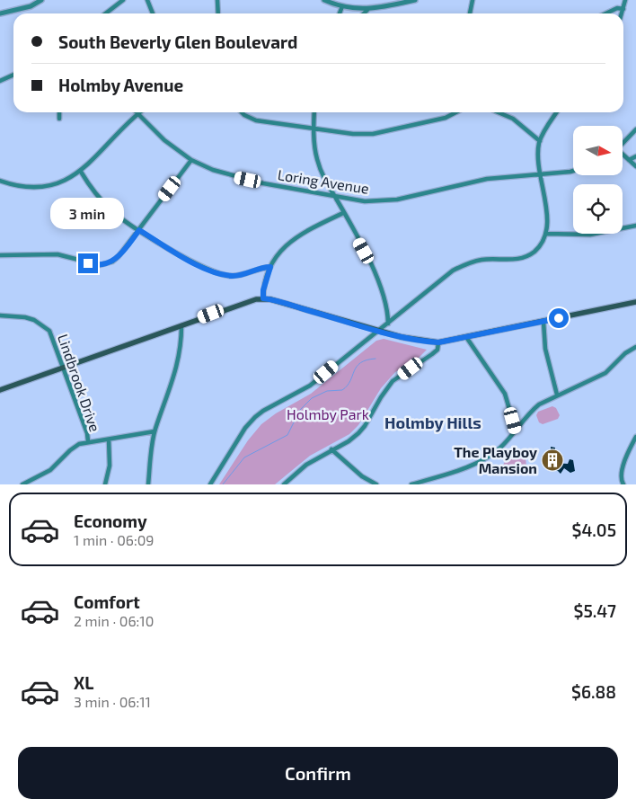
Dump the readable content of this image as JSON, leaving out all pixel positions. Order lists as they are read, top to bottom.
{
  "streets": {
    "street": ["Loring Avenue", "Lindbrook Drive"]
  },
  "districts": ["Holmby Hills"],
  "parks": ["Holmby Park"],
  "places": {
    "building": ["The Playboy Mansion"]
  },
  "north": "right",
  "page": {
    "banner": ["South Beverly Glen Boulevard", "Holmby Avenue"],
    "bubble": "3 min",
    "list": [
      {
        "name": "Economy",
        "note": "1 min · 06:09",
        "value": "$4.05"
      },
      {
        "name": "Comfort",
        "note": "2 min · 06:10",
        "value": "$5.47"
      },
      {
        "name": "XL",
        "note": "3 min · 06:11",
        "value": "$6.88"
      }
    ],
    "buttons": "Confirm"
  }
}
